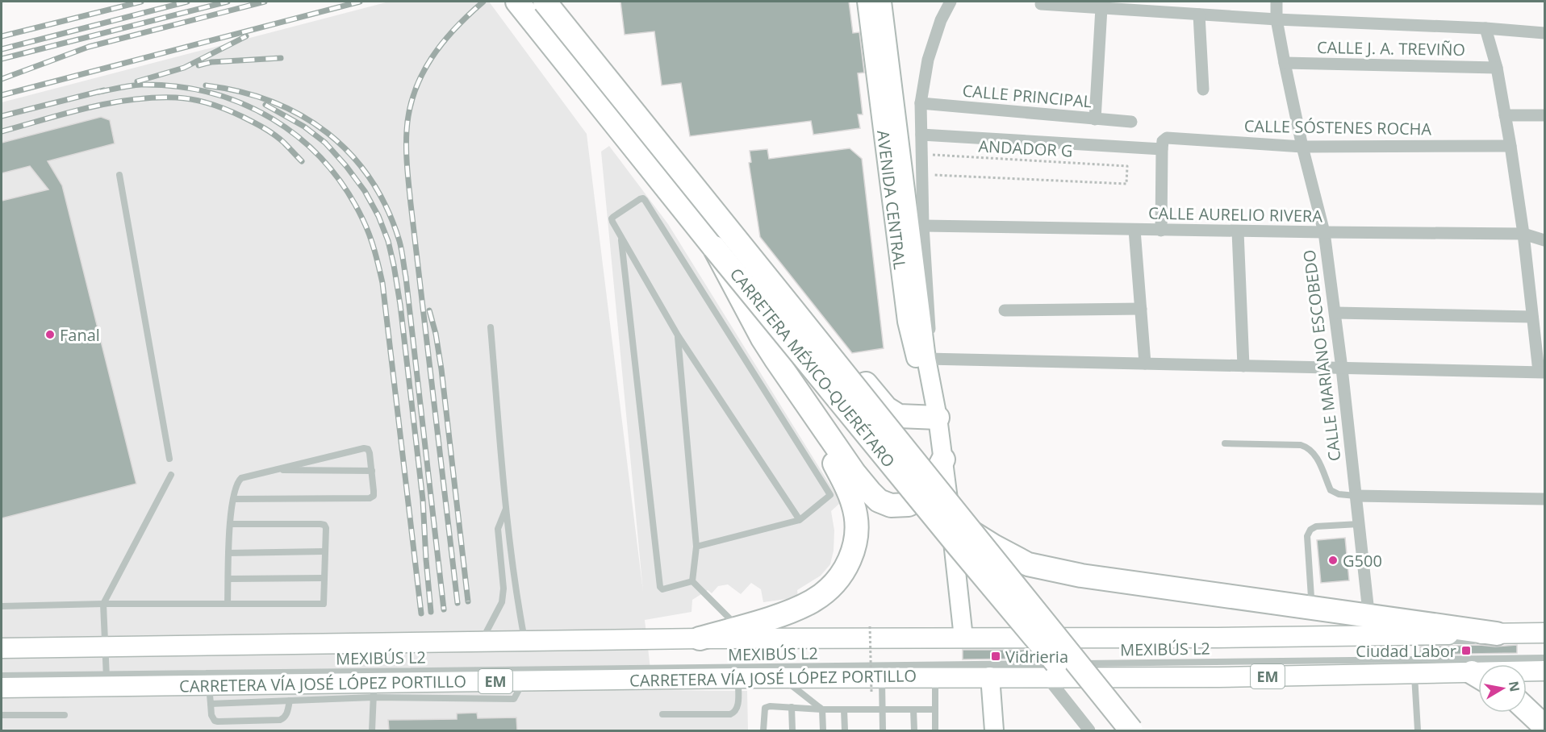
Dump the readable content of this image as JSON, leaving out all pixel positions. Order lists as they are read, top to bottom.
{
  "streets": {
    "highway": ["CARRETERA MÉXICO-QUERÉTARO"],
    "main road": ["EM", "CARRETERA VÍA JOSÉ LÓPEZ PORTILLO"],
    "street": [
      "CALLE J. A. TREVIÑO",
      "CALLE PRINCIPAL",
      "CALLE SÓSTENES ROCHA",
      "AVENIDA CENTRAL",
      "CALLE AURELIO RIVERA",
      "CALLE MARIANO ESCOBEDO"
    ],
    "lane": ["MEXIBÚS L2"],
    "path": ["ANDADOR G"]
  },
  "crossings": [
    ["CALLE J. A. TREVIÑO", "CALLE MARIANO ESCOBEDO"],
    ["CALLE SÓSTENES ROCHA", "CALLE MARIANO ESCOBEDO"],
    ["CALLE AURELIO RIVERA", "CALLE MARIANO ESCOBEDO"],
    ["MEXIBÚS L2", "CARRETERA VÍA JOSÉ LÓPEZ PORTILLO"]
  ],
  "places": {
    "other": ["Fanal", "G500"],
    "transit": ["Ciudad Labor", "Vidrieria"]
  },
  "north": "right"
}
